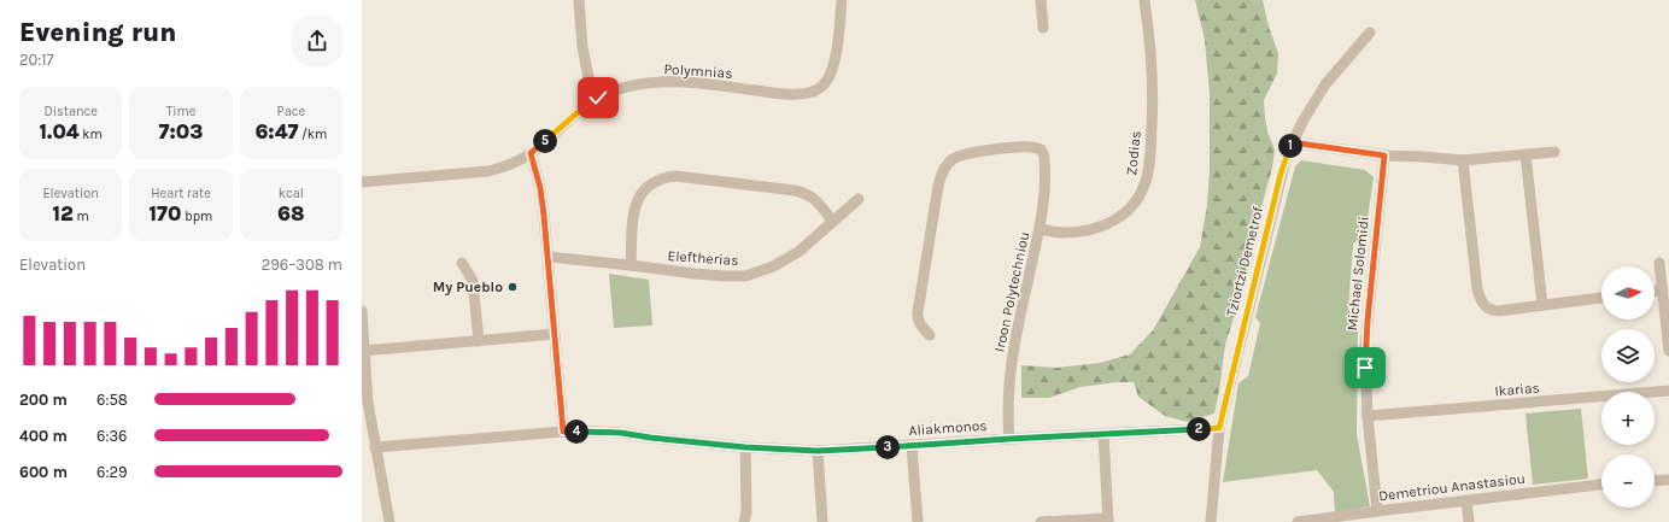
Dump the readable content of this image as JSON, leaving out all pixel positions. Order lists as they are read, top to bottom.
{
  "streets": {
    "street": [
      "Polymnias",
      "Zodias",
      "Eleftherias",
      "Tziortzi Demetrof",
      "Michael Solomidi",
      "Iroon Polytechniou",
      "Ikarias",
      "Aliakmonos",
      "Demetriou Anastasiou"
    ]
  },
  "crossings": [
    ["Zodias", "Iroon Polytechniou"],
    ["Tziortzi Demetrof", "Aliakmonos"],
    ["Michael Solomidi", "Ikarias"],
    ["Michael Solomidi", "Demetriou Anastasiou"],
    ["Iroon Polytechniou", "Aliakmonos"]
  ],
  "places": ["My Pueblo"],
  "north": "right",
  "page": {
    "heading": ["Evening run", "20:17"],
    "stats": [
      ["Distance", "1.04 km"],
      ["Time", "7:03"],
      ["Pace", "6:47 /km"],
      ["Elevation", "12 m"],
      ["Heart rate", "170 bpm"],
      ["kcal", "68"]
    ],
    "pins": [
      "5",
      "1",
      "2",
      "4",
      "3"
    ],
    "chart": ["Elevation", "296–308 m"],
    "map_buttons": ["+", "−"],
    "list": [
      {
        "name": "200 m",
        "note": "6:58"
      },
      {
        "name": "400 m",
        "note": "6:36"
      },
      {
        "name": "600 m",
        "note": "6:29"
      }
    ]
  }
}
